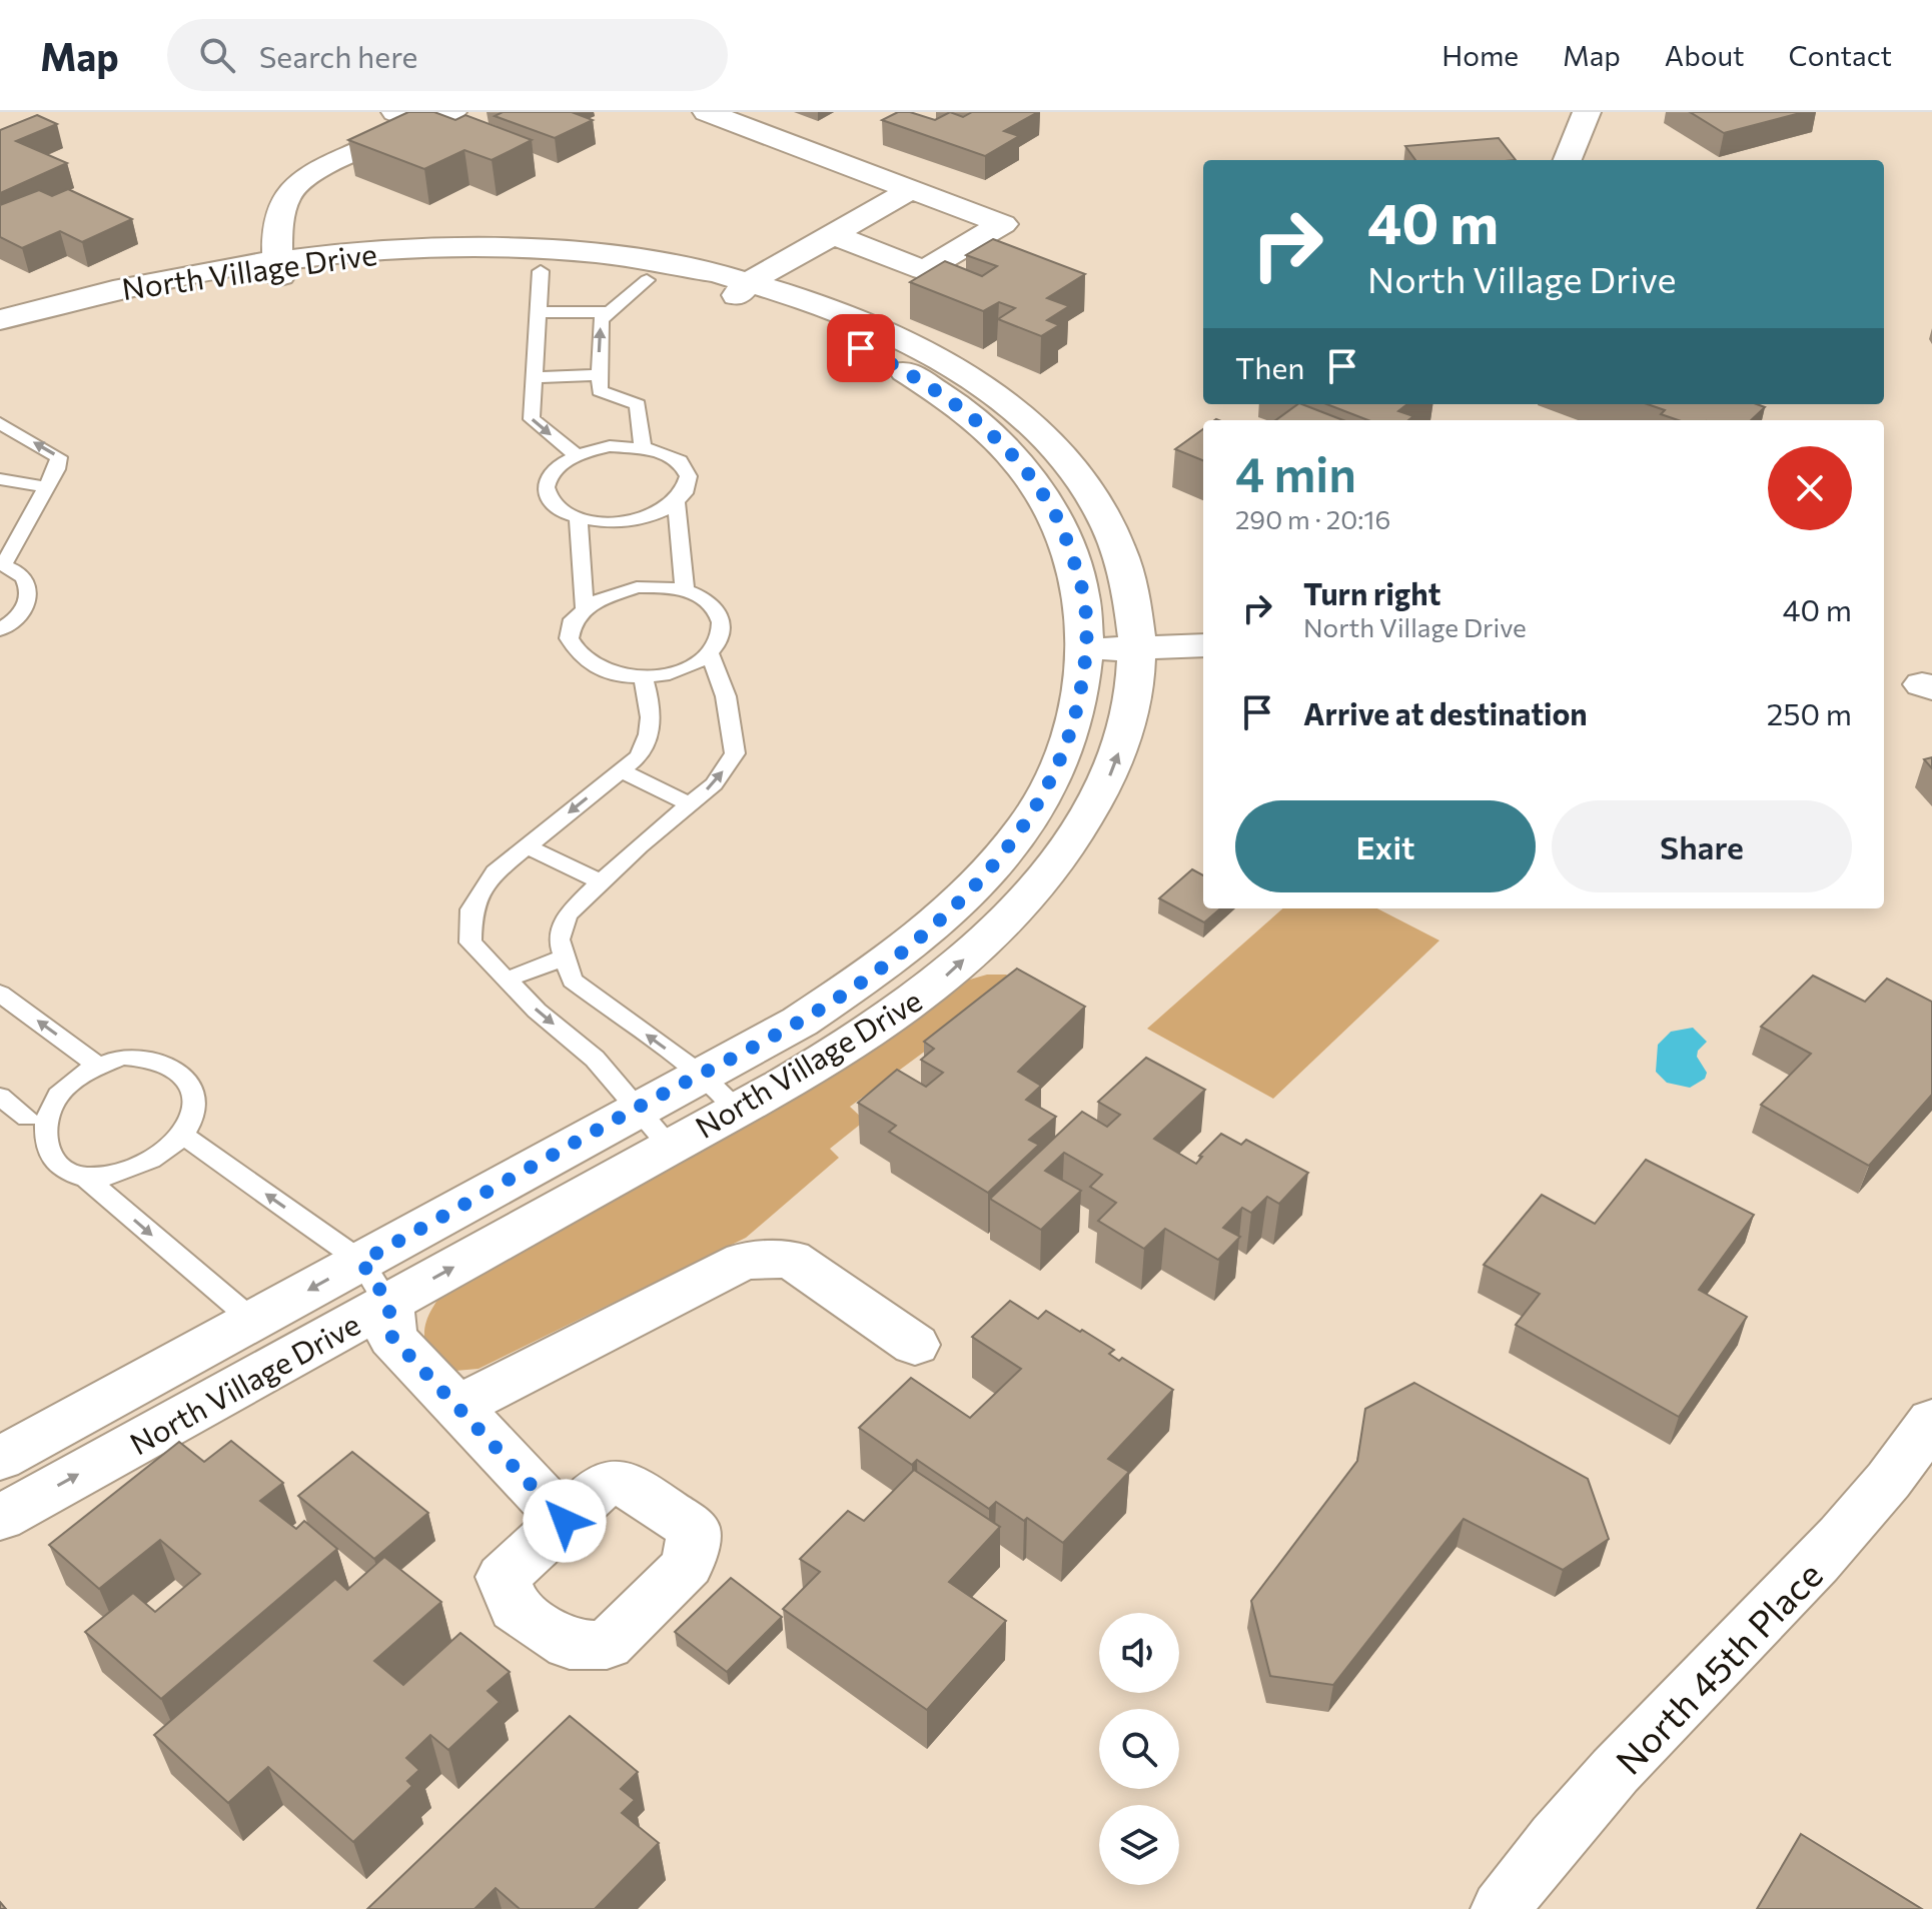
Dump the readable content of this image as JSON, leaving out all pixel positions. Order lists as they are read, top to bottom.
{
  "streets": {
    "street": ["North Village Drive", "North 45th Place"]
  },
  "page": {
    "header": "Map",
    "search": "Search here",
    "nav": [
      "Home",
      "Map",
      "About",
      "Contact"
    ],
    "turn": ["40 m", "North Village Drive"],
    "then": "Then",
    "heading": ["4 min", "290 m · 20:16"],
    "list": [
      {
        "name": "Turn right",
        "note": "North Village Drive",
        "value": "40 m"
      },
      {
        "name": "Arrive at destination",
        "value": "250 m"
      }
    ],
    "buttons": ["Exit", "Share"]
  }
}
